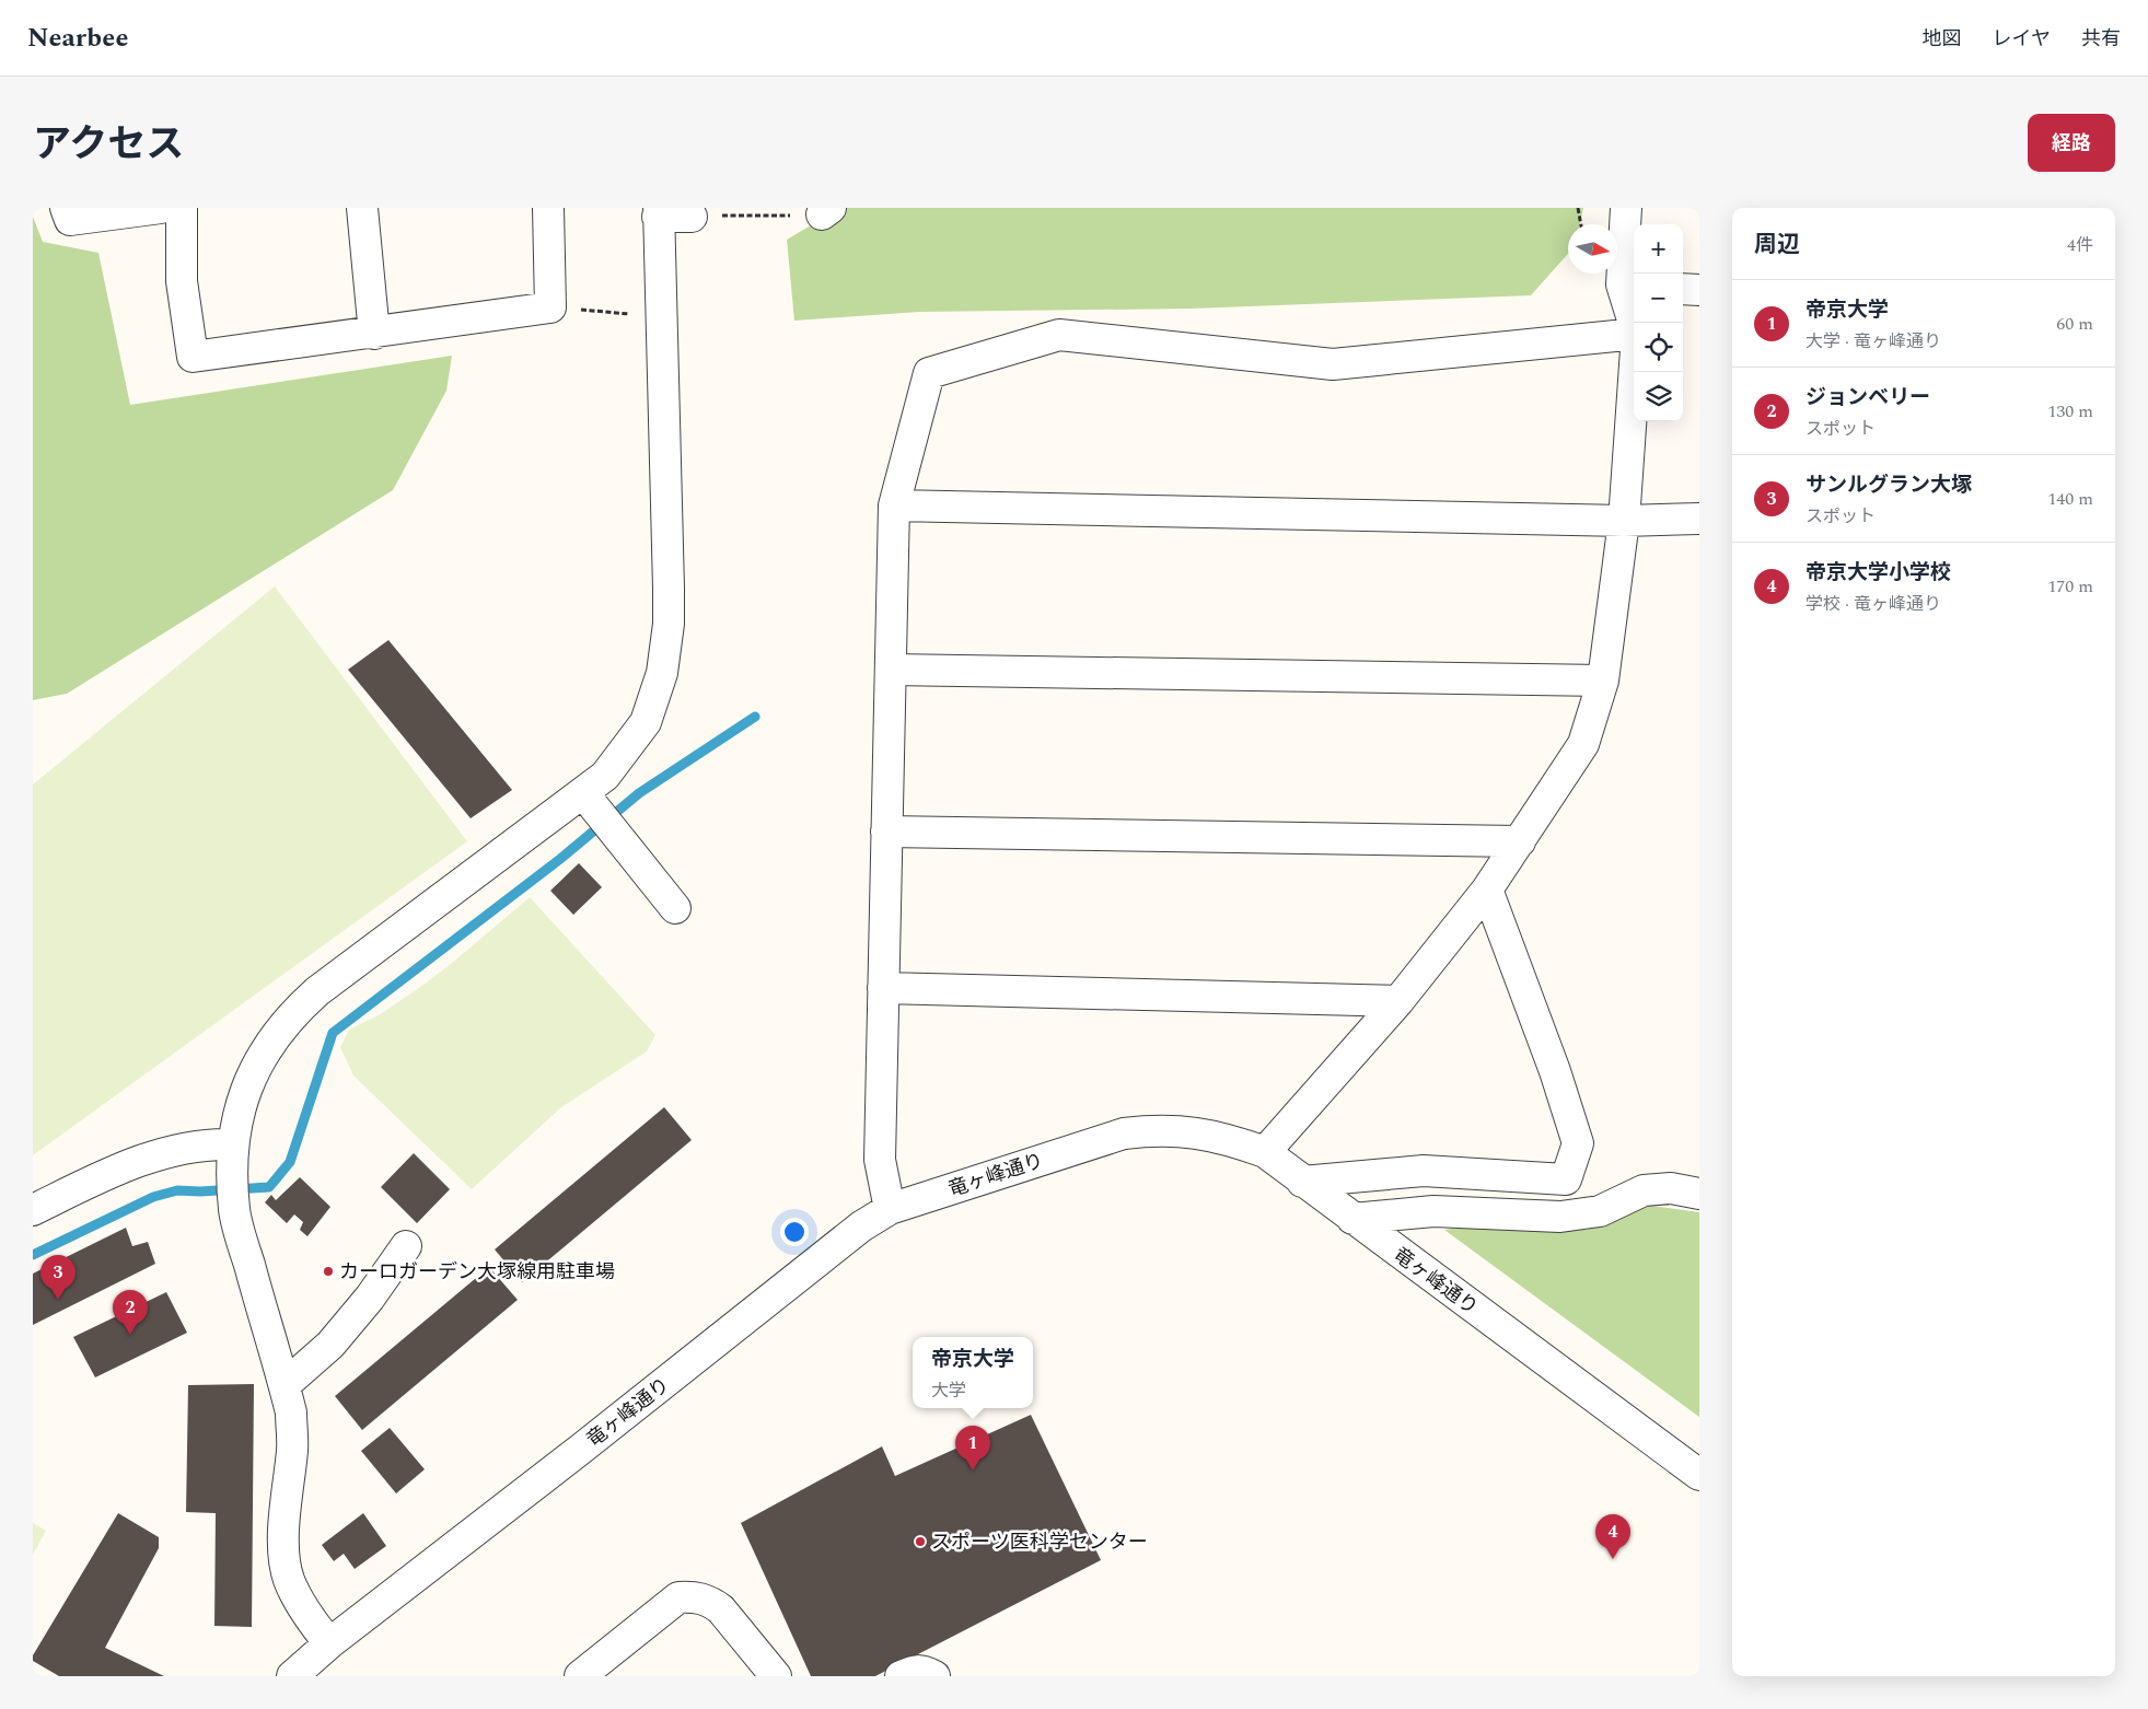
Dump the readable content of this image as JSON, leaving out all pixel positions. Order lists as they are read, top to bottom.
{
  "streets": {
    "street": ["竜ヶ峰通り"]
  },
  "places": ["カーロガーデン大塚線用駐車場", "スポーツ医科学センター"],
  "north": "right",
  "page": {
    "header": "Nearbee",
    "nav": ["地図", "レイヤ", "共有"],
    "title": "アクセス",
    "buttons": "経路",
    "heading": ["周辺", "4件"],
    "map_buttons": ["+", "−"],
    "list": [
      {
        "mark": "1",
        "name": "帝京大学",
        "note": "大学 · 竜ヶ峰通り",
        "value": "60 m"
      },
      {
        "mark": "2",
        "name": "ジョンベリー",
        "note": "スポット",
        "value": "130 m"
      },
      {
        "mark": "3",
        "name": "サンルグラン大塚",
        "note": "スポット",
        "value": "140 m"
      },
      {
        "mark": "4",
        "name": "帝京大学小学校",
        "note": "学校 · 竜ヶ峰通り",
        "value": "170 m"
      }
    ],
    "pins": [
      "3",
      "2",
      "1",
      "4"
    ],
    "popup": ["帝京大学", "大学"]
  }
}
